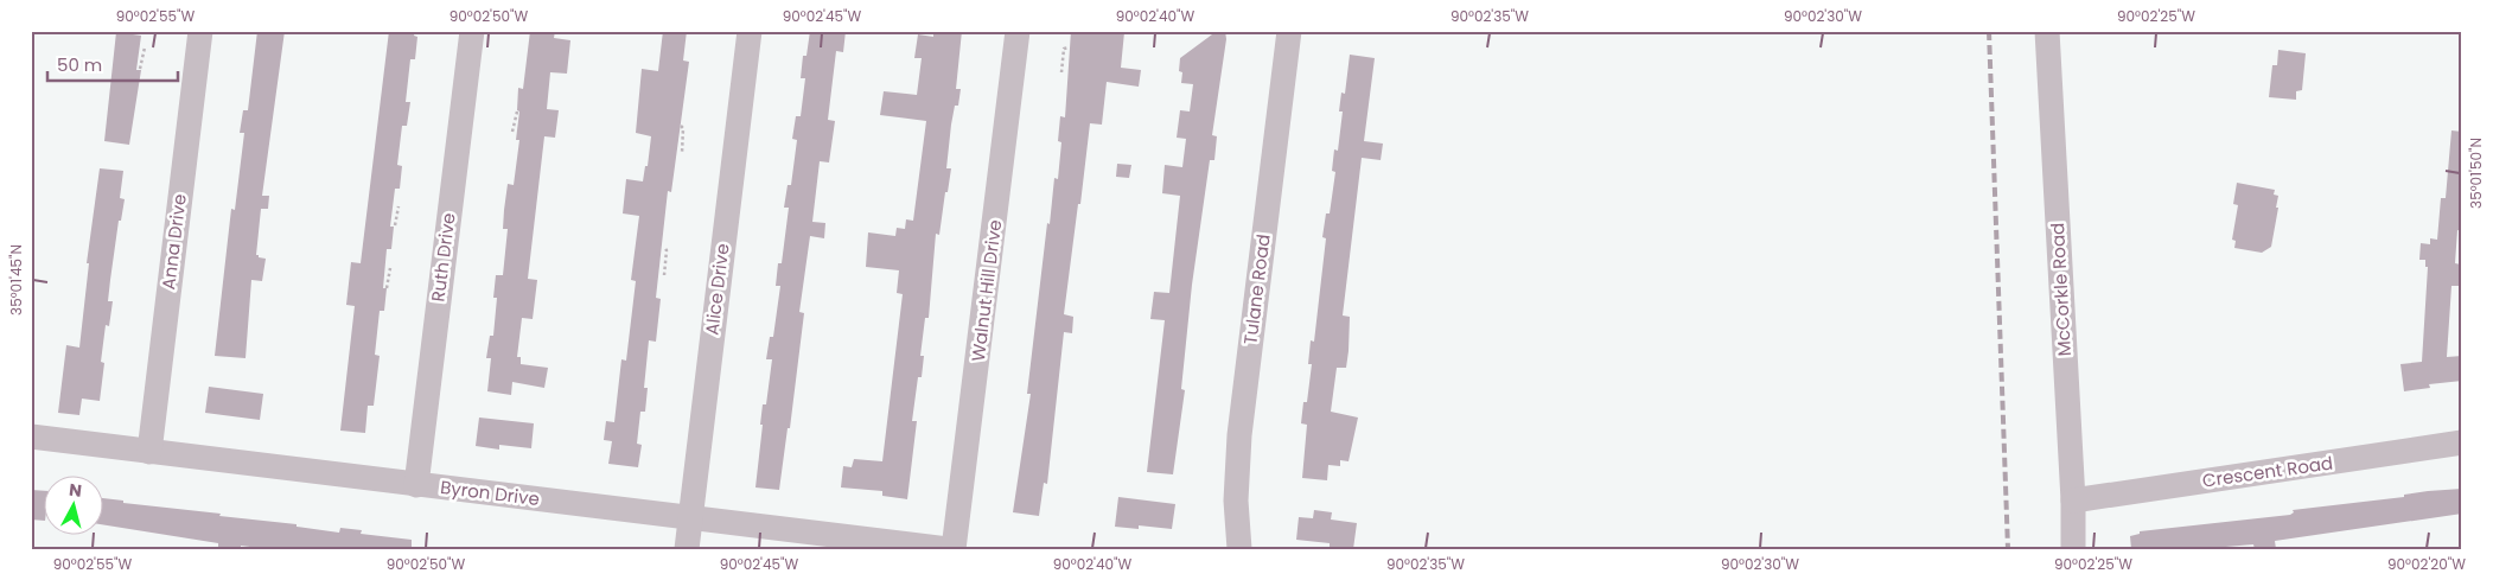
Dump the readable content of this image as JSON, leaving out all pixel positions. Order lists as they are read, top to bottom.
{
  "streets": {
    "street": [
      "Anna Drive",
      "Ruth Drive",
      "Alice Drive",
      "Tulane Road",
      "McCorkle Road",
      "Walnut Hill Drive",
      "Crescent Road",
      "Byron Drive"
    ]
  },
  "crossings": [
    ["Anna Drive", "Byron Drive"],
    ["Ruth Drive", "Byron Drive"],
    ["Alice Drive", "Byron Drive"],
    ["McCorkle Road", "Crescent Road"]
  ],
  "scale_bar": "50 m",
  "north": "top",
  "coordinates": [
    "90°02'55\"W",
    "90°02'50\"W",
    "90°02'45\"W",
    "90°02'40\"W",
    "90°02'35\"W",
    "90°02'30\"W",
    "90°02'25\"W",
    "35°01'50\"N",
    "35°01'45\"N",
    "90°02'20\"W"
  ]
}
